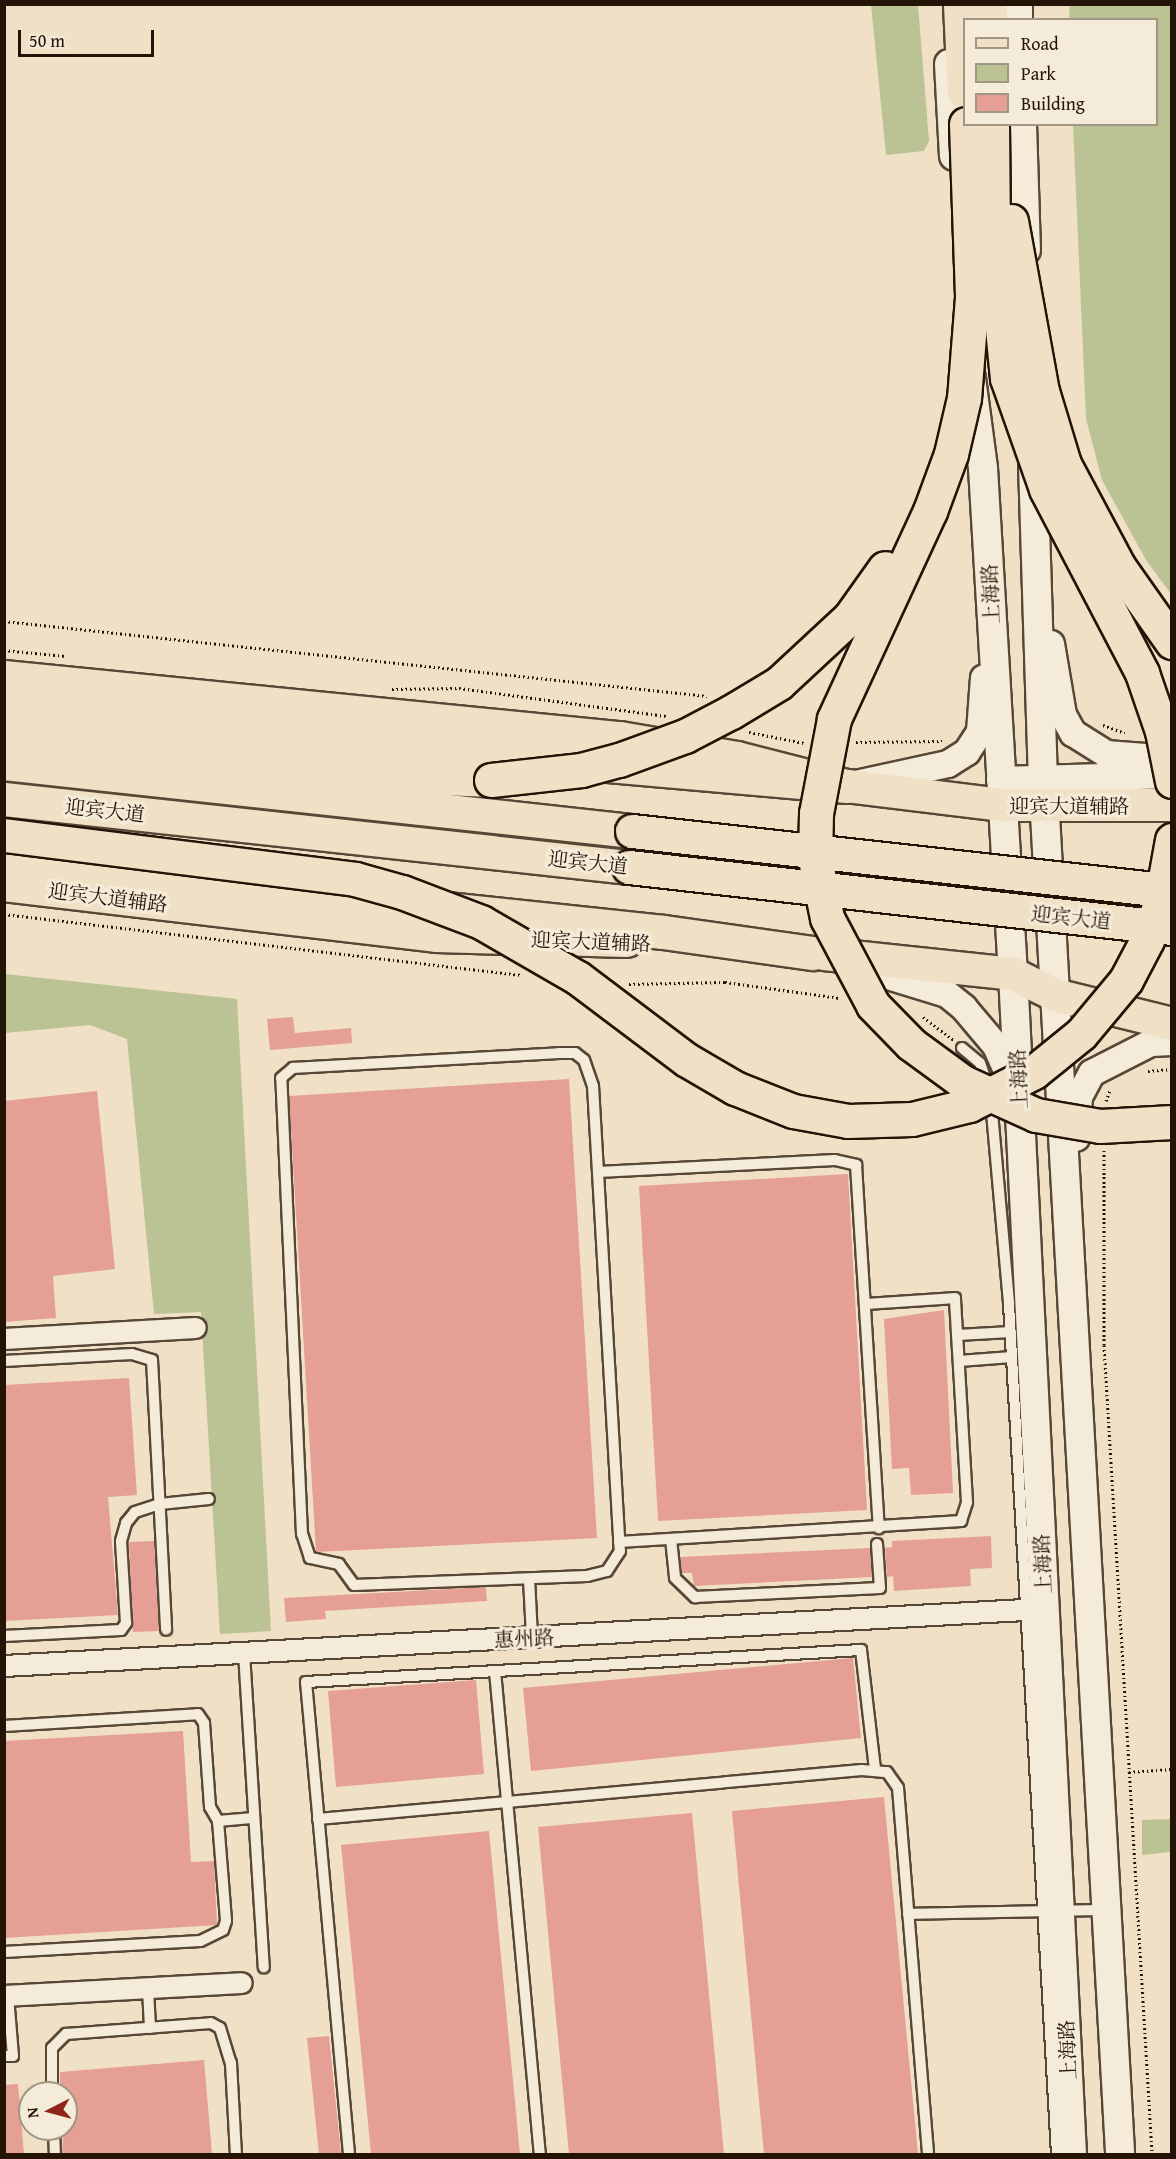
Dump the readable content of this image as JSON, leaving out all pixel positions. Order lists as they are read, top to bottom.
{
  "streets": {
    "highway": ["迎宾大道"],
    "main road": ["上海路", "迎宾大道辅路"],
    "street": ["惠州路"]
  },
  "crossings": [
    ["上海路", "迎宾大道辅路"],
    ["上海路", "惠州路"]
  ],
  "legend": ["Road", "Park", "Building"],
  "scale_bar": "50 m",
  "north": "left"
}
